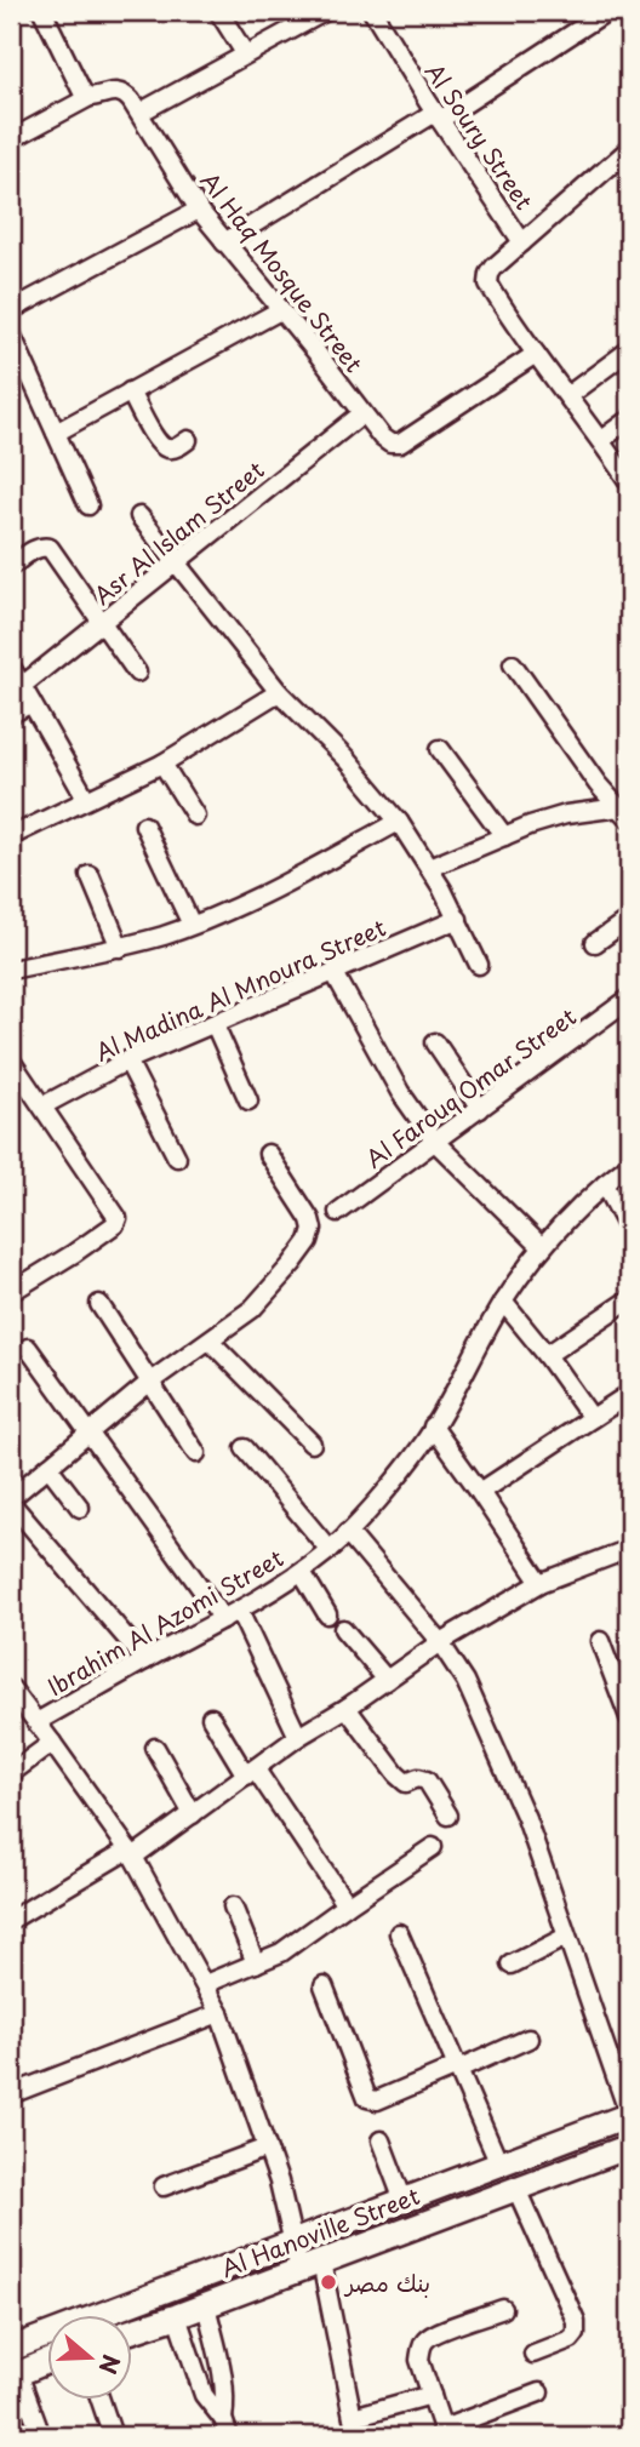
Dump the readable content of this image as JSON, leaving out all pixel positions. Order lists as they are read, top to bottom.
{
  "streets": {
    "street": [
      "Al Soury Street",
      "Al Haq Mosque Street",
      "Asr Al Islam Street",
      "Al Madina Al Mnoura Street",
      "Al Farouq Omar Street",
      "Ibrahim Al Azomi Street",
      "Al Hanoville Street"
    ]
  },
  "crossings": [
    ["Al Haq Mosque Street", "Asr Al Islam Street"]
  ],
  "places": ["بنك مصر"],
  "north": "right"
}
